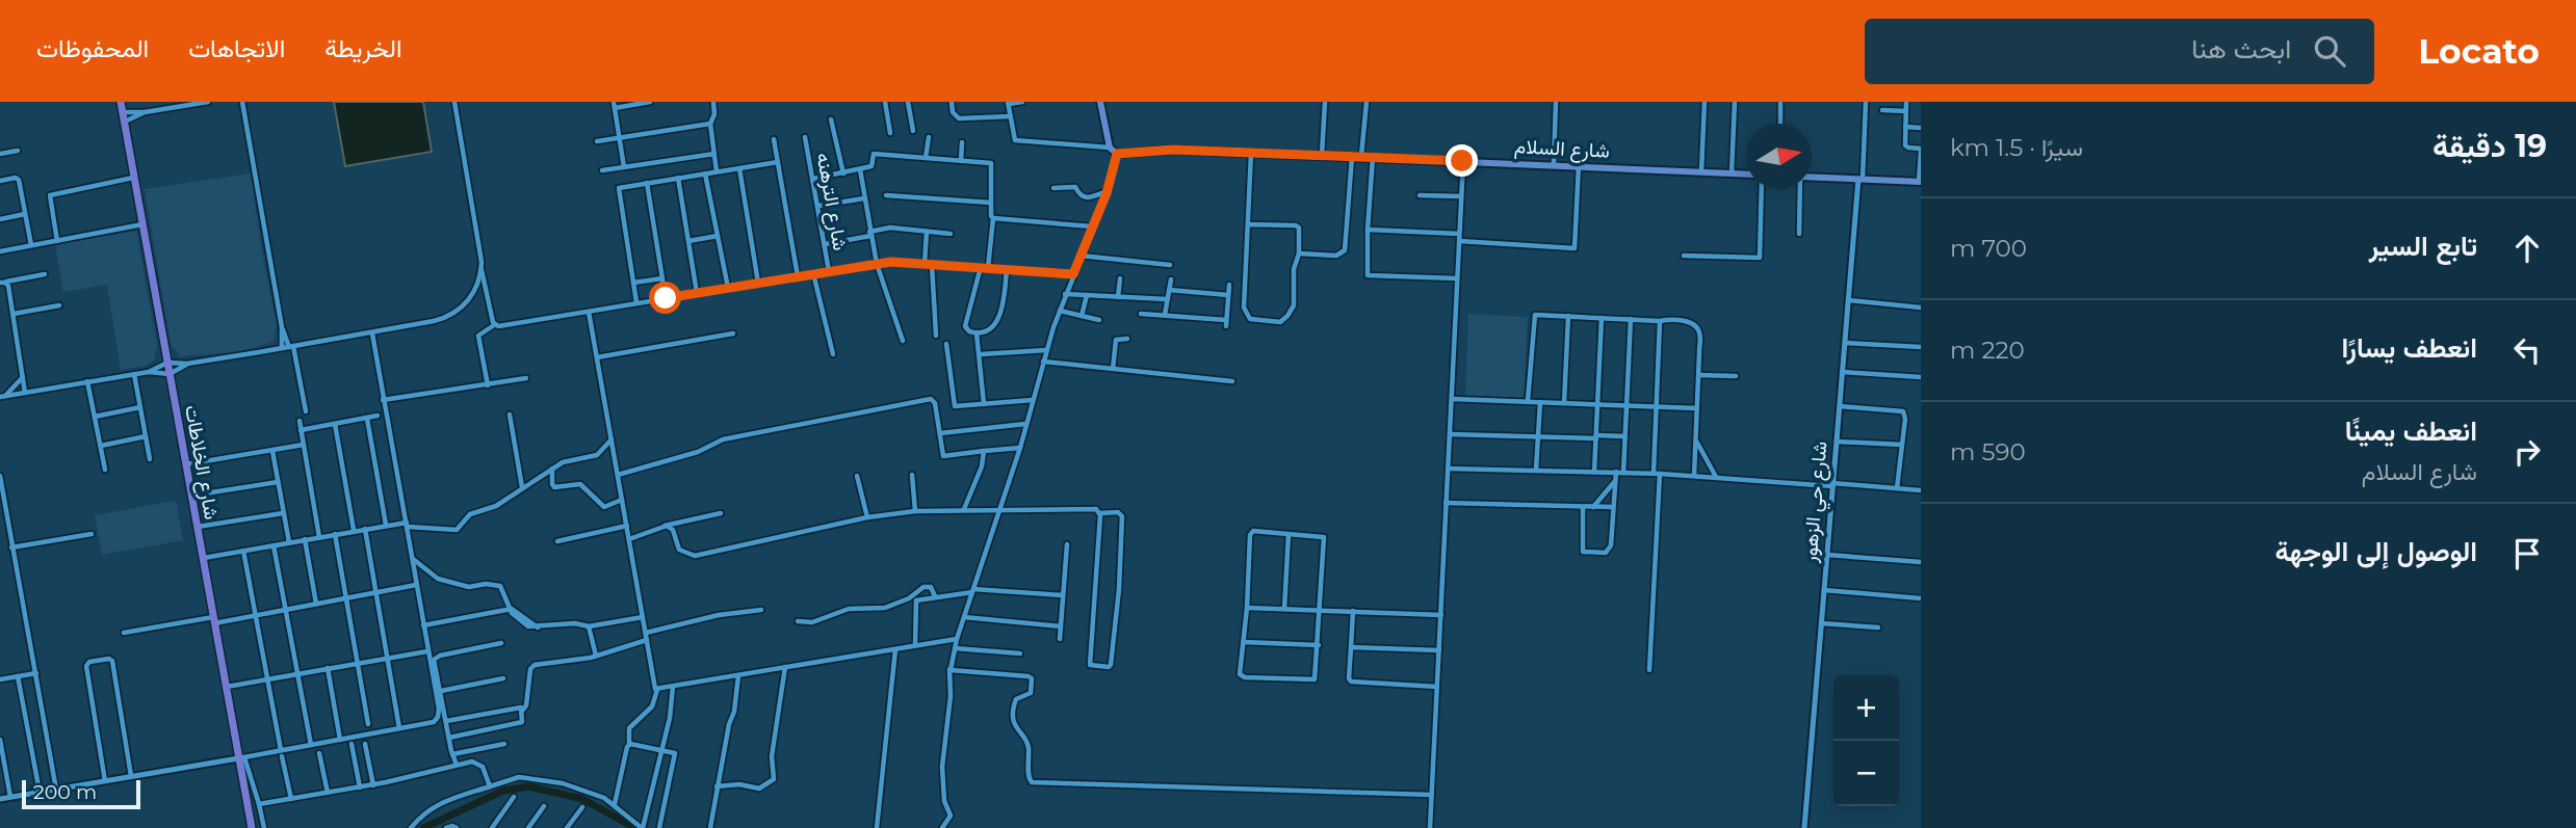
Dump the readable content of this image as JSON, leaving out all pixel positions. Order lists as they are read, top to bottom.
{
  "streets": {
    "main road": ["شارع السلام", "شارع الخلاطات"],
    "street": ["شارع الترهنه", "شارع حي الزهور"]
  },
  "scale_bar": "200 m",
  "north": "right",
  "page": {
    "header": "Locato",
    "search": "ابحث هنا",
    "nav": ["الخريطة", "الاتجاهات", "المحفوظات"],
    "heading": ["19 دقيقة", "سيرًا · 1.5 km"],
    "list": [
      ["تابع السير", "700 m"],
      ["انعطف يسارًا", "220 m"],
      ["انعطف يمينًا", "شارع السلام", "590 m"],
      "الوصول إلى الوجهة"
    ],
    "map_buttons": ["+", "−"],
    "scale": "200 m"
  }
}
